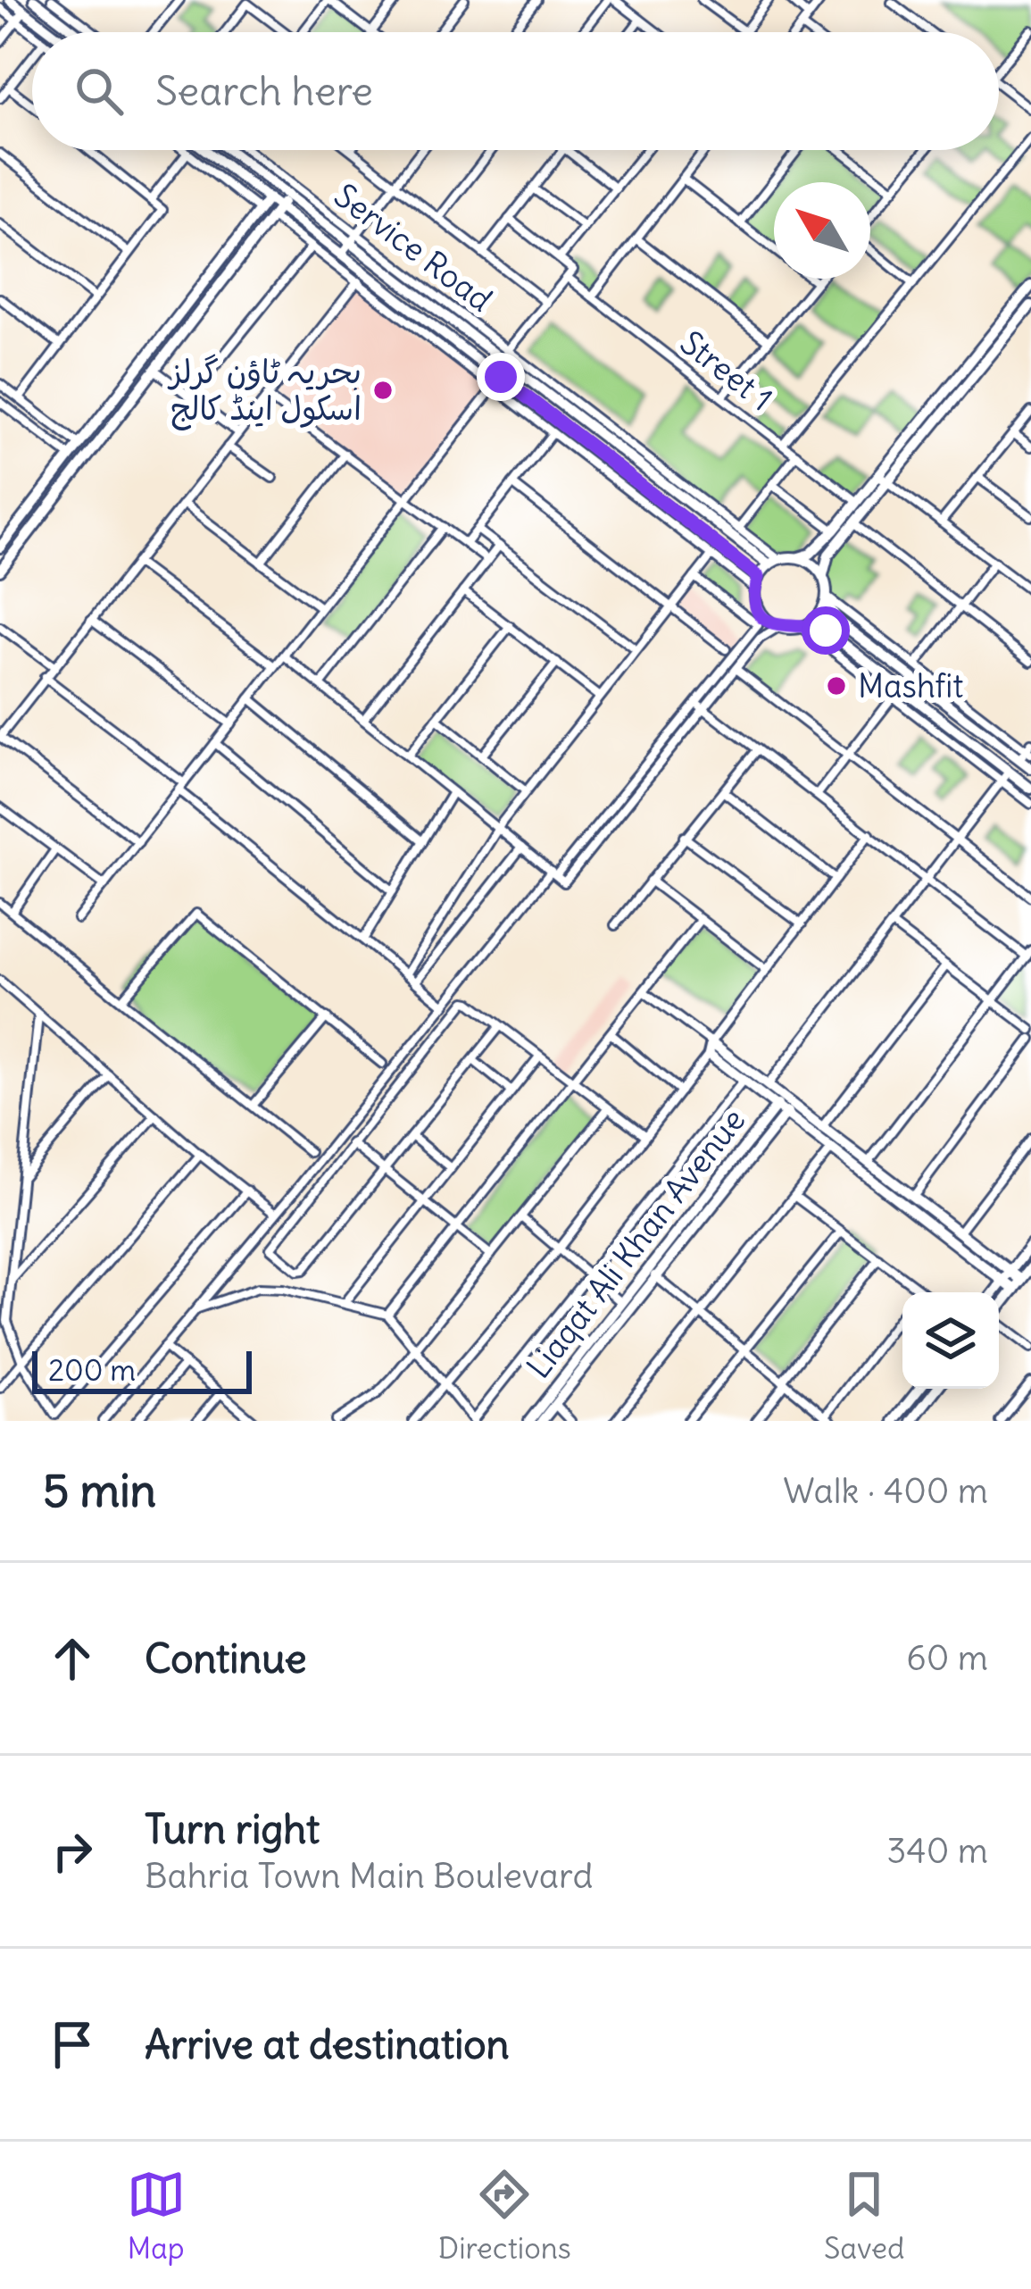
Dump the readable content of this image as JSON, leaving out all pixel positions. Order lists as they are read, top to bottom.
{
  "streets": {
    "main road": ["Liaqat Ali Khan Avenue"],
    "street": ["Service Road", "Street 1"]
  },
  "places": ["بحریہ ٹاؤن گرلز اسکول اینڈ کالج", "Mashfit"],
  "scale_bar": "200 m",
  "north": "top left",
  "page": {
    "search": "Search here",
    "scale": "200 m",
    "heading": ["5 min", "Walk · 400 m"],
    "list": [
      ["Continue", "60 m"],
      ["Turn right", "Bahria Town Main Boulevard", "340 m"],
      "Arrive at destination"
    ],
    "nav": ["Map", "Directions", "Saved"]
  }
}
